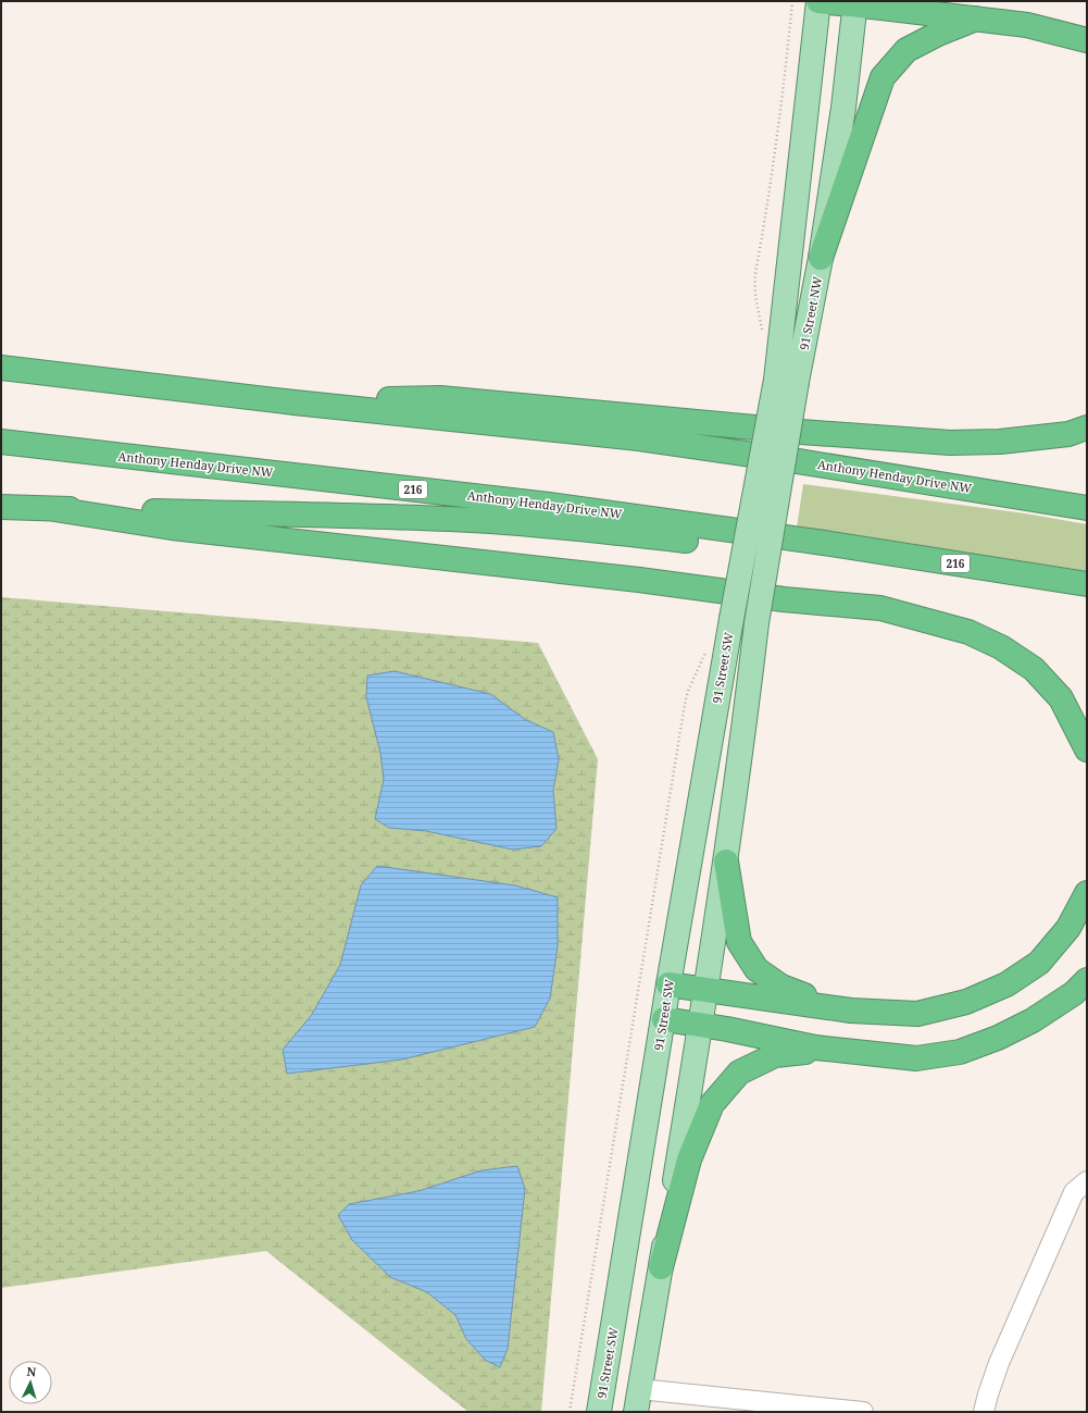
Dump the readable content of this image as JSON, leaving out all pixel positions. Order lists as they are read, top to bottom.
{
  "streets": {
    "highway": ["Anthony Henday Drive NW", "216"],
    "main road": ["91 Street NW", "91 Street SW"]
  },
  "crossings": [
    ["91 Street NW", "91 Street SW"]
  ],
  "north": "top"
}
